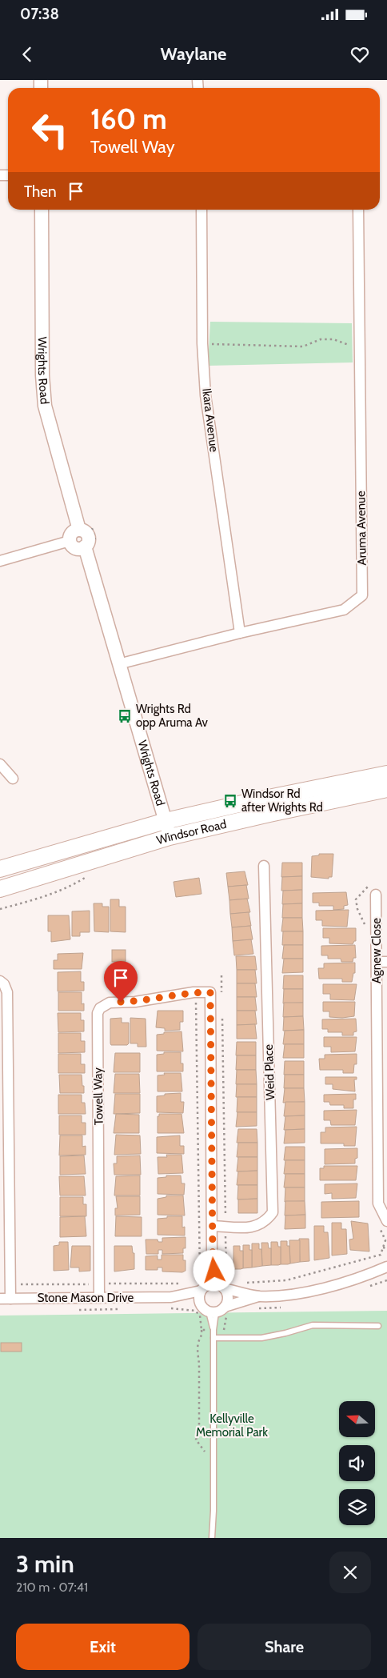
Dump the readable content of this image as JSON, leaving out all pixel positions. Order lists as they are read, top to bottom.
{
  "streets": {
    "main road": ["Windsor Road"],
    "street": [
      "Wrights Road",
      "Ikara Avenue",
      "Aruma Avenue",
      "Agnew Close",
      "Weid Place",
      "Towell Way",
      "Stone Mason Drive"
    ]
  },
  "crossings": [
    ["Wrights Road", "Aruma Avenue"],
    ["Wrights Road", "Windsor Road"],
    ["Ikara Avenue", "Aruma Avenue"],
    ["Weid Place", "Towell Way"],
    ["Towell Way", "Stone Mason Drive"]
  ],
  "parks": ["Kellyville Memorial Park"],
  "places": {
    "bus stop": ["Wrights Rd opp Aruma Av", "Windsor Rd after Wrights Rd"]
  },
  "north": "left",
  "page": {
    "status": "07:38",
    "header": "Waylane",
    "turn": ["160 m", "Towell Way"],
    "then": "Then",
    "heading": ["3 min", "210 m · 07:41"],
    "buttons": ["Exit", "Share"]
  }
}
